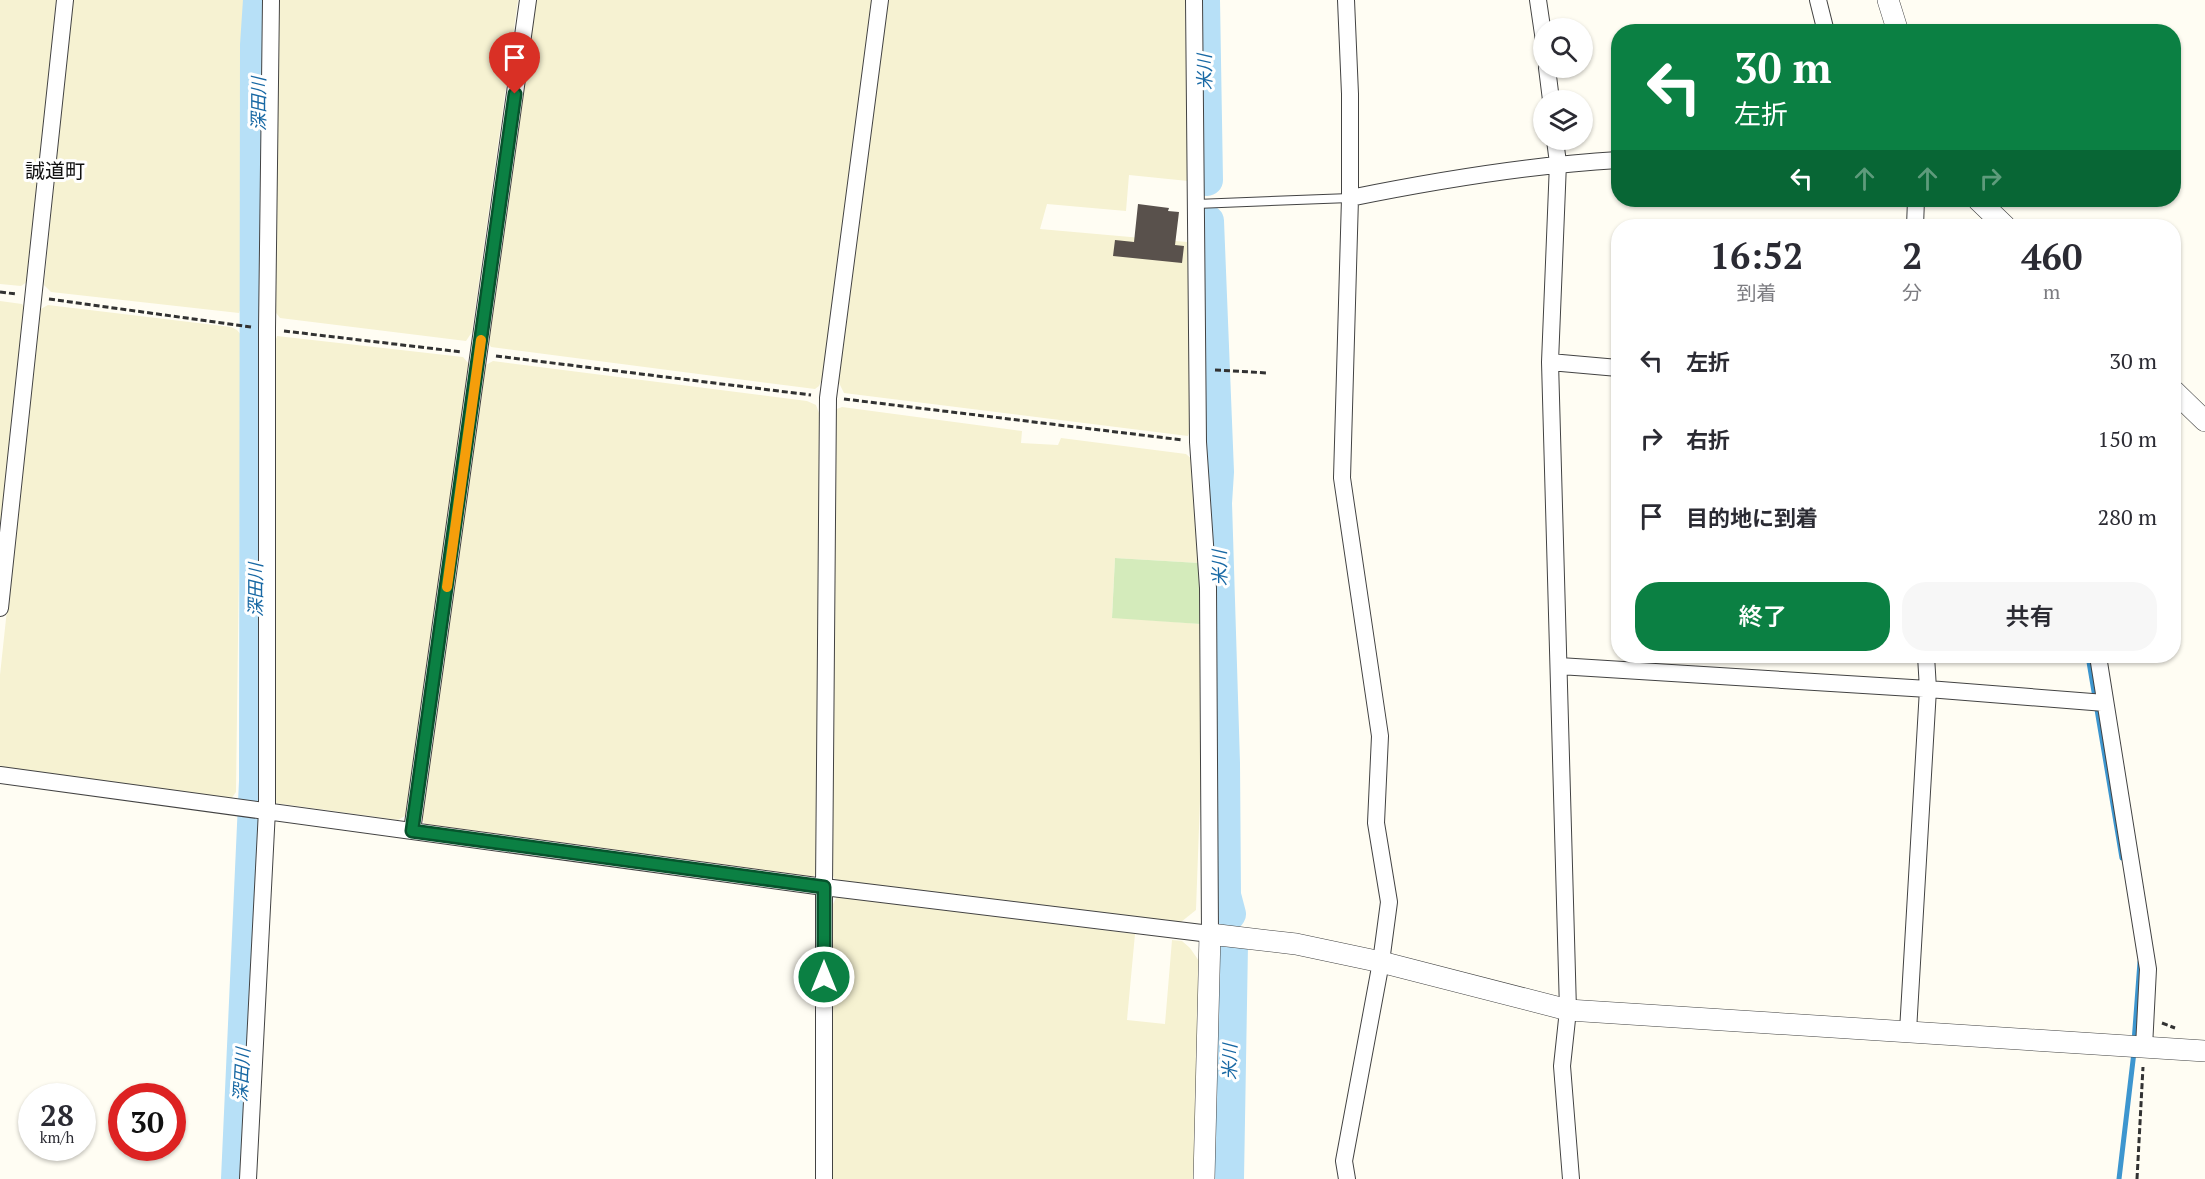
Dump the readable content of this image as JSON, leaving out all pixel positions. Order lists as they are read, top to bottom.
{
  "districts": ["誠道町"],
  "water": ["米川", "深田川"],
  "page": {
    "turn": ["30 m", "左折"],
    "eta": [
      "16:52",
      "到着",
      "2",
      "分",
      "460",
      "m"
    ],
    "list": [
      {
        "name": "左折",
        "value": "30 m"
      },
      {
        "name": "右折",
        "value": "150 m"
      },
      {
        "name": "目的地に到着",
        "value": "280 m"
      }
    ],
    "buttons": ["終了", "共有"],
    "speed": "28 km/h",
    "limit": "30"
  }
}
